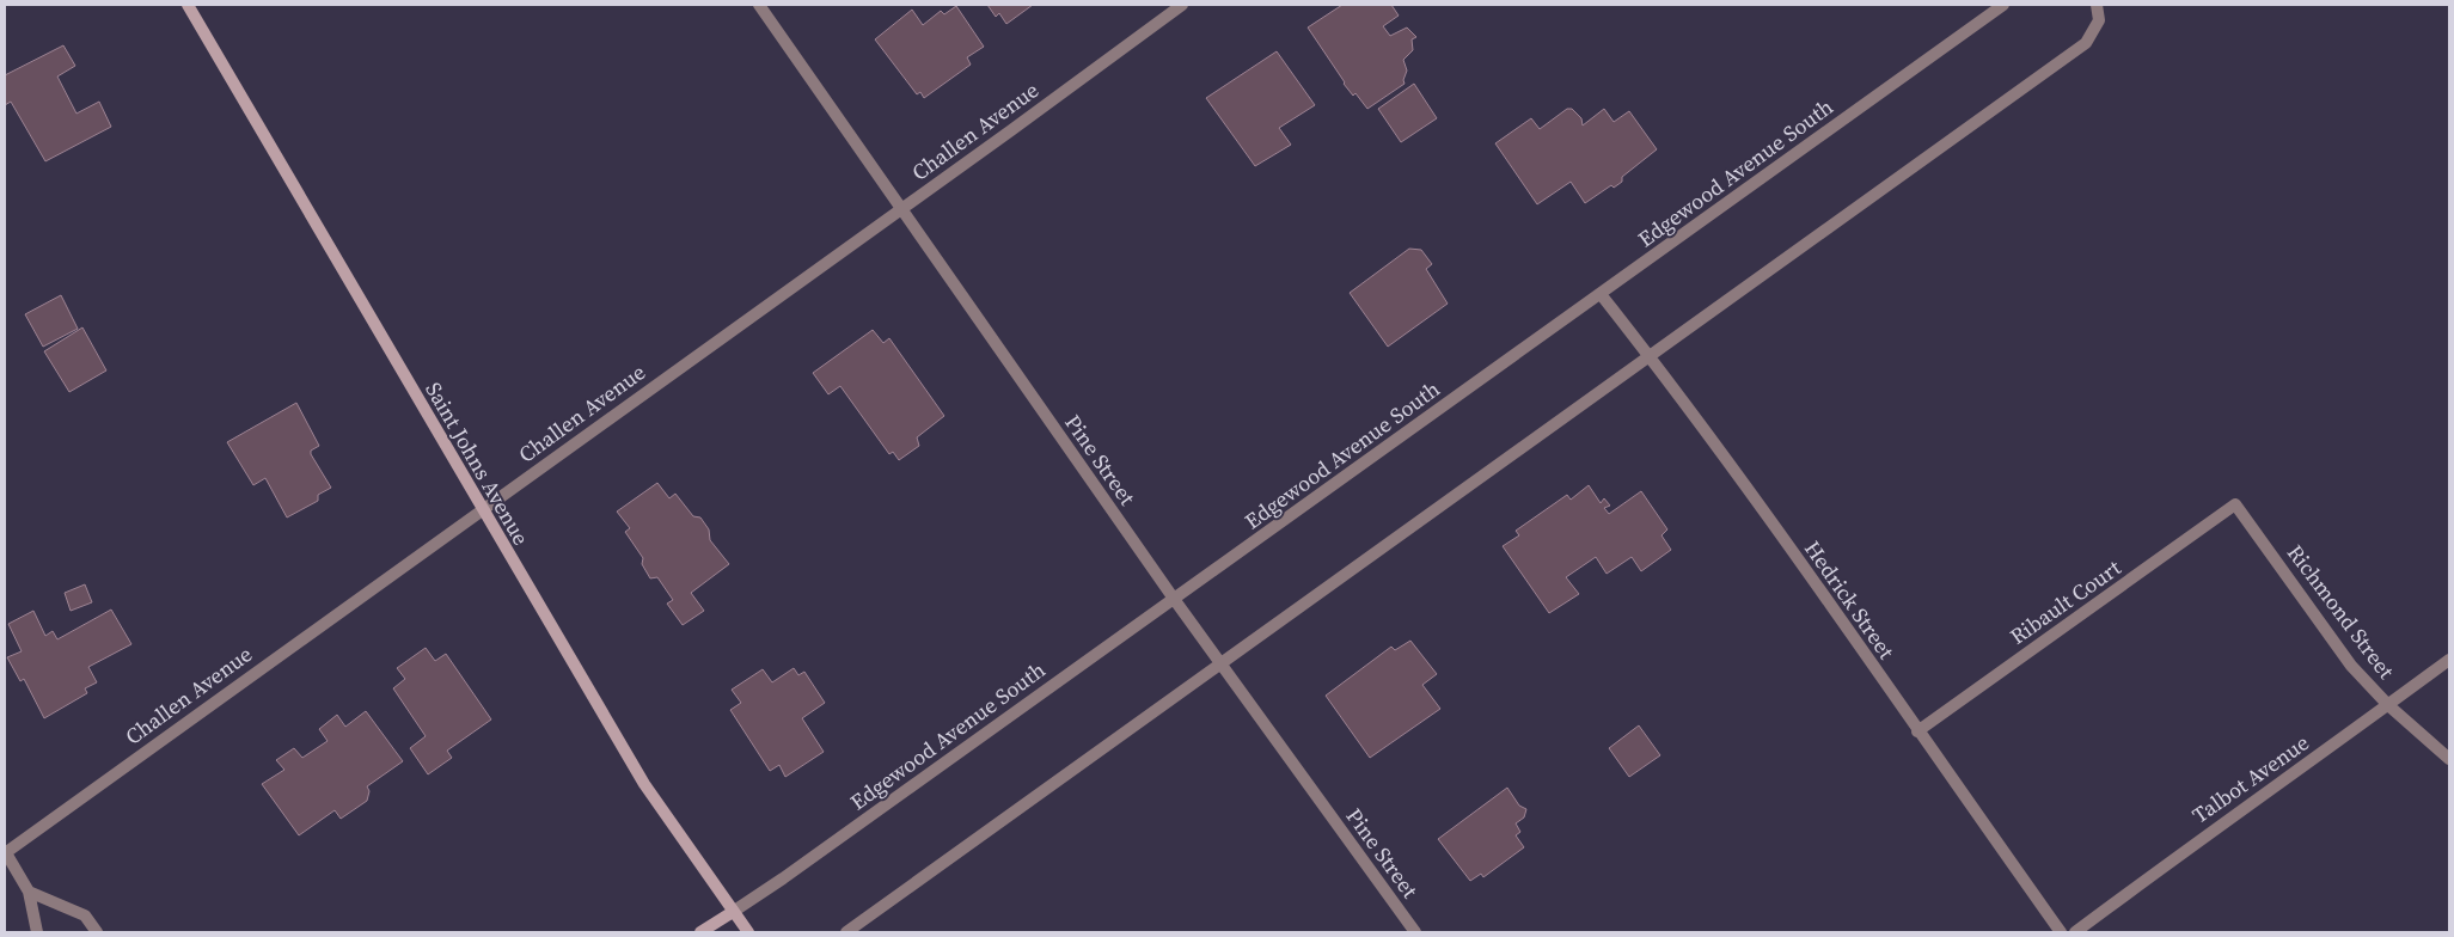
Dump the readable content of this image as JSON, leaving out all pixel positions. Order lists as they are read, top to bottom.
{
  "streets": {
    "main road": ["Edgewood Avenue South", "Saint Johns Avenue"],
    "street": [
      "Challen Avenue",
      "Pine Street",
      "Hedrick Street",
      "Ribault Court",
      "Richmond Street",
      "Talbot Avenue"
    ]
  },
  "crossings": [
    ["Challen Avenue", "Pine Street"],
    ["Challen Avenue", "Saint Johns Avenue"],
    ["Edgewood Avenue South", "Pine Street"],
    ["Edgewood Avenue South", "Saint Johns Avenue"],
    ["Edgewood Avenue South", "Hedrick Street"],
    ["Hedrick Street", "Ribault Court"],
    ["Ribault Court", "Richmond Street"],
    ["Richmond Street", "Talbot Avenue"]
  ]
}
